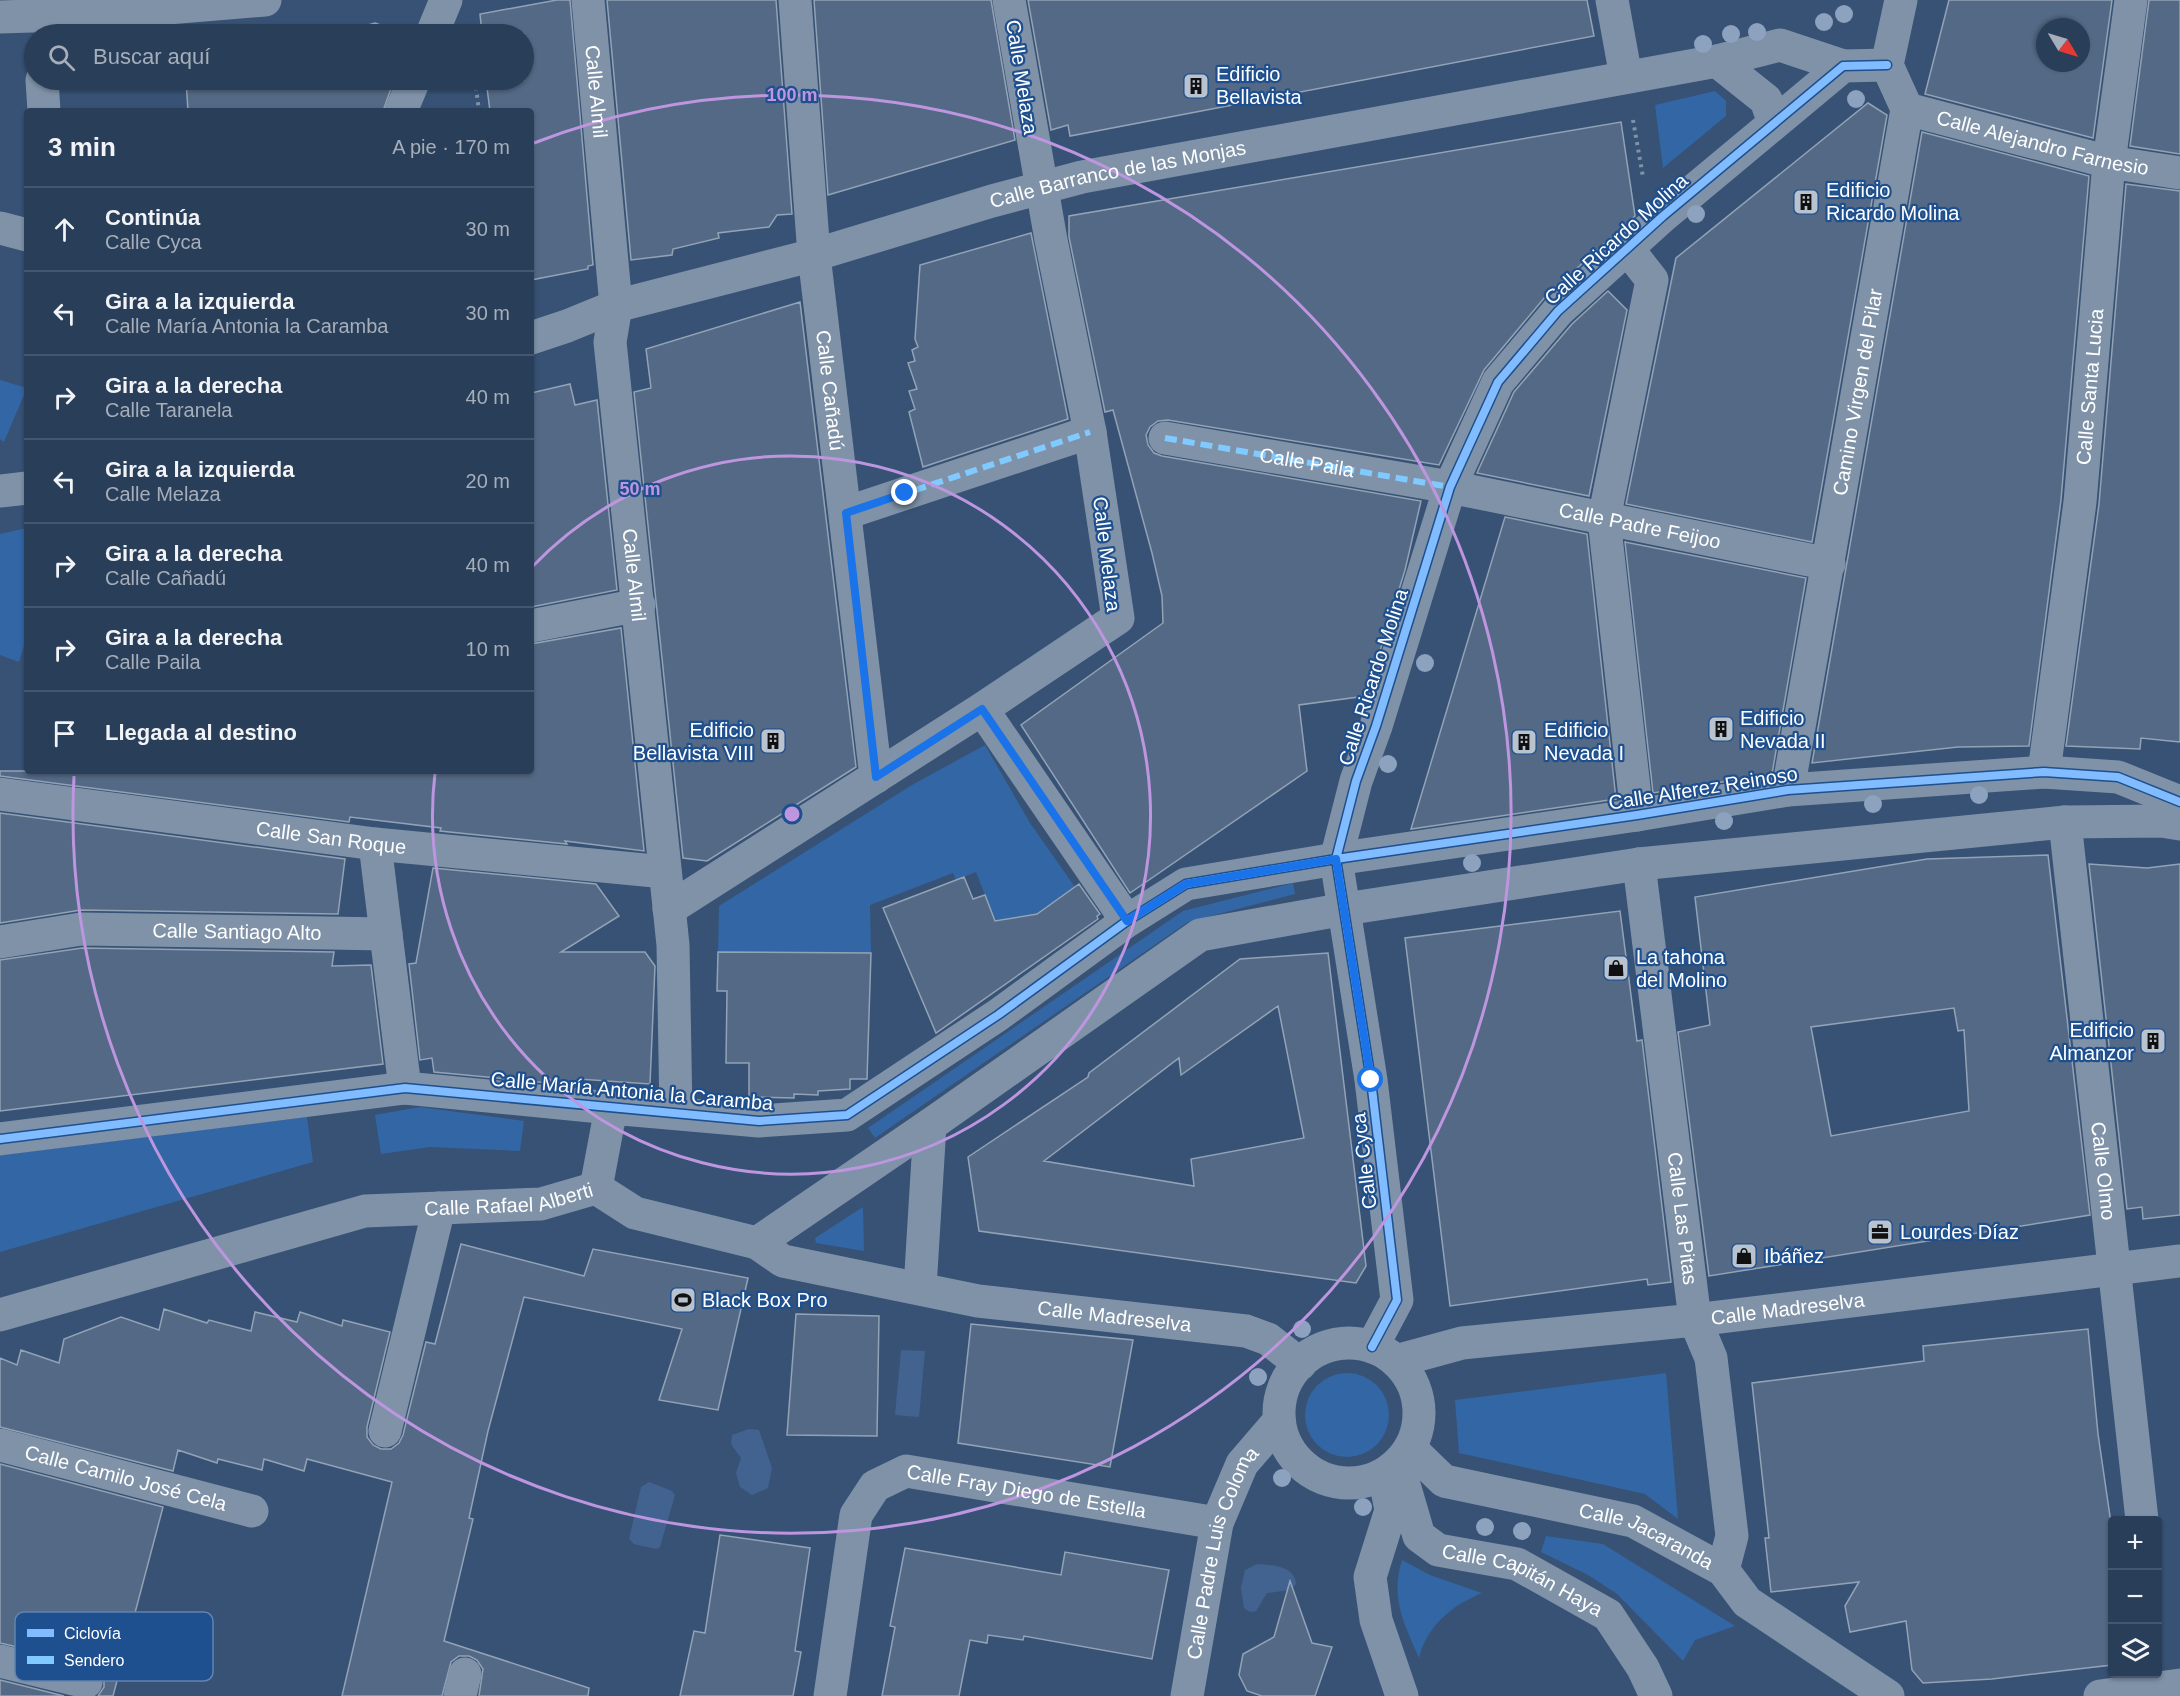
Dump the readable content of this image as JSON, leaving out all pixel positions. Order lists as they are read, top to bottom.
{
  "streets": {
    "street": [
      "Calle Melaza",
      "Calle Almil",
      "Calle Alejandro Farnesio",
      "Calle Barranco de las Monjas",
      "Calle Ricardo Molina",
      "Calle Santa Lucia",
      "Calle Cañadú",
      "Camino Virgen del Pilar",
      "Calle Paila",
      "Calle Padre Feijoo",
      "Calle Alferez Reinoso",
      "Calle San Roque",
      "Calle Santiago Alto",
      "Calle María Antonia la Caramba",
      "Calle Cyca",
      "Calle Olmo",
      "Calle Rafael Alberti",
      "Calle Las Pitas",
      "Calle Madreselva",
      "Calle Camilo José Cela",
      "Calle Fray Diego de Estella",
      "Calle Jacaranda",
      "Calle Padre Luis Coloma",
      "Calle Capitán Haya"
    ]
  },
  "crossings": [
    ["Calle Melaza", "Calle Almil"],
    ["Calle Melaza", "Calle Barranco de las Monjas"],
    ["Calle Melaza", "Calle Cañadú"],
    ["Calle Almil", "Calle Barranco de las Monjas"],
    ["Calle Almil", "Calle San Roque"],
    ["Calle Almil", "Calle María Antonia la Caramba"],
    ["Calle Alejandro Farnesio", "Calle Santa Lucia"],
    ["Calle Alejandro Farnesio", "Camino Virgen del Pilar"],
    ["Calle Barranco de las Monjas", "Calle Ricardo Molina"],
    ["Calle Barranco de las Monjas", "Calle Cañadú"],
    ["Calle Ricardo Molina", "Calle Paila"],
    ["Calle Ricardo Molina", "Calle Padre Feijoo"],
    ["Calle Ricardo Molina", "Calle Alferez Reinoso"],
    ["Calle Ricardo Molina", "Calle María Antonia la Caramba"],
    ["Calle Ricardo Molina", "Calle Cyca"],
    ["Calle Santa Lucia", "Calle Alferez Reinoso"],
    ["Camino Virgen del Pilar", "Calle Padre Feijoo"],
    ["Camino Virgen del Pilar", "Calle Alferez Reinoso"],
    ["Calle Paila", "Calle Padre Feijoo"],
    ["Calle Alferez Reinoso", "Calle María Antonia la Caramba"],
    ["Calle Alferez Reinoso", "Calle Cyca"],
    ["Calle María Antonia la Caramba", "Calle Cyca"],
    ["Calle Cyca", "Calle Madreselva"],
    ["Calle Cyca", "Calle Jacaranda"],
    ["Calle Cyca", "Calle Padre Luis Coloma"],
    ["Calle Cyca", "Calle Capitán Haya"],
    ["Calle Olmo", "Calle Madreselva"],
    ["Calle Rafael Alberti", "Calle Madreselva"],
    ["Calle Las Pitas", "Calle Madreselva"],
    ["Calle Las Pitas", "Calle Jacaranda"],
    ["Calle Madreselva", "Calle Jacaranda"],
    ["Calle Madreselva", "Calle Padre Luis Coloma"],
    ["Calle Madreselva", "Calle Capitán Haya"],
    ["Calle Fray Diego de Estella", "Calle Padre Luis Coloma"],
    ["Calle Jacaranda", "Calle Padre Luis Coloma"],
    ["Calle Jacaranda", "Calle Capitán Haya"],
    ["Calle Padre Luis Coloma", "Calle Capitán Haya"]
  ],
  "places": {
    "building": [
      "Edificio Bellavista",
      "Edificio Ricardo Molina",
      "Edificio Nevada II",
      "Edificio Bellavista VIII",
      "Edificio Nevada I",
      "Edificio Almanzor"
    ],
    "shop": ["La tahona del Molino", "Ibáñez"],
    "office": ["Lourdes Díaz"],
    "sports": ["Black Box Pro"]
  },
  "legend": ["Ciclovía", "Sendero"],
  "north": "bottom right",
  "page": {
    "search": "Buscar aquí",
    "heading": ["3 min", "A pie · 170 m"],
    "list": [
      ["Continúa", "Calle Cyca", "30 m"],
      ["Gira a la izquierda", "Calle María Antonia la Caramba", "30 m"],
      ["Gira a la derecha", "Calle Taranela", "40 m"],
      ["Gira a la izquierda", "Calle Melaza", "20 m"],
      ["Gira a la derecha", "Calle Cañadú", "40 m"],
      ["Gira a la derecha", "Calle Paila", "10 m"],
      "Llegada al destino"
    ],
    "map_buttons": ["+", "−"]
  },
  "rings": ["100 m", "50 m"]
}
